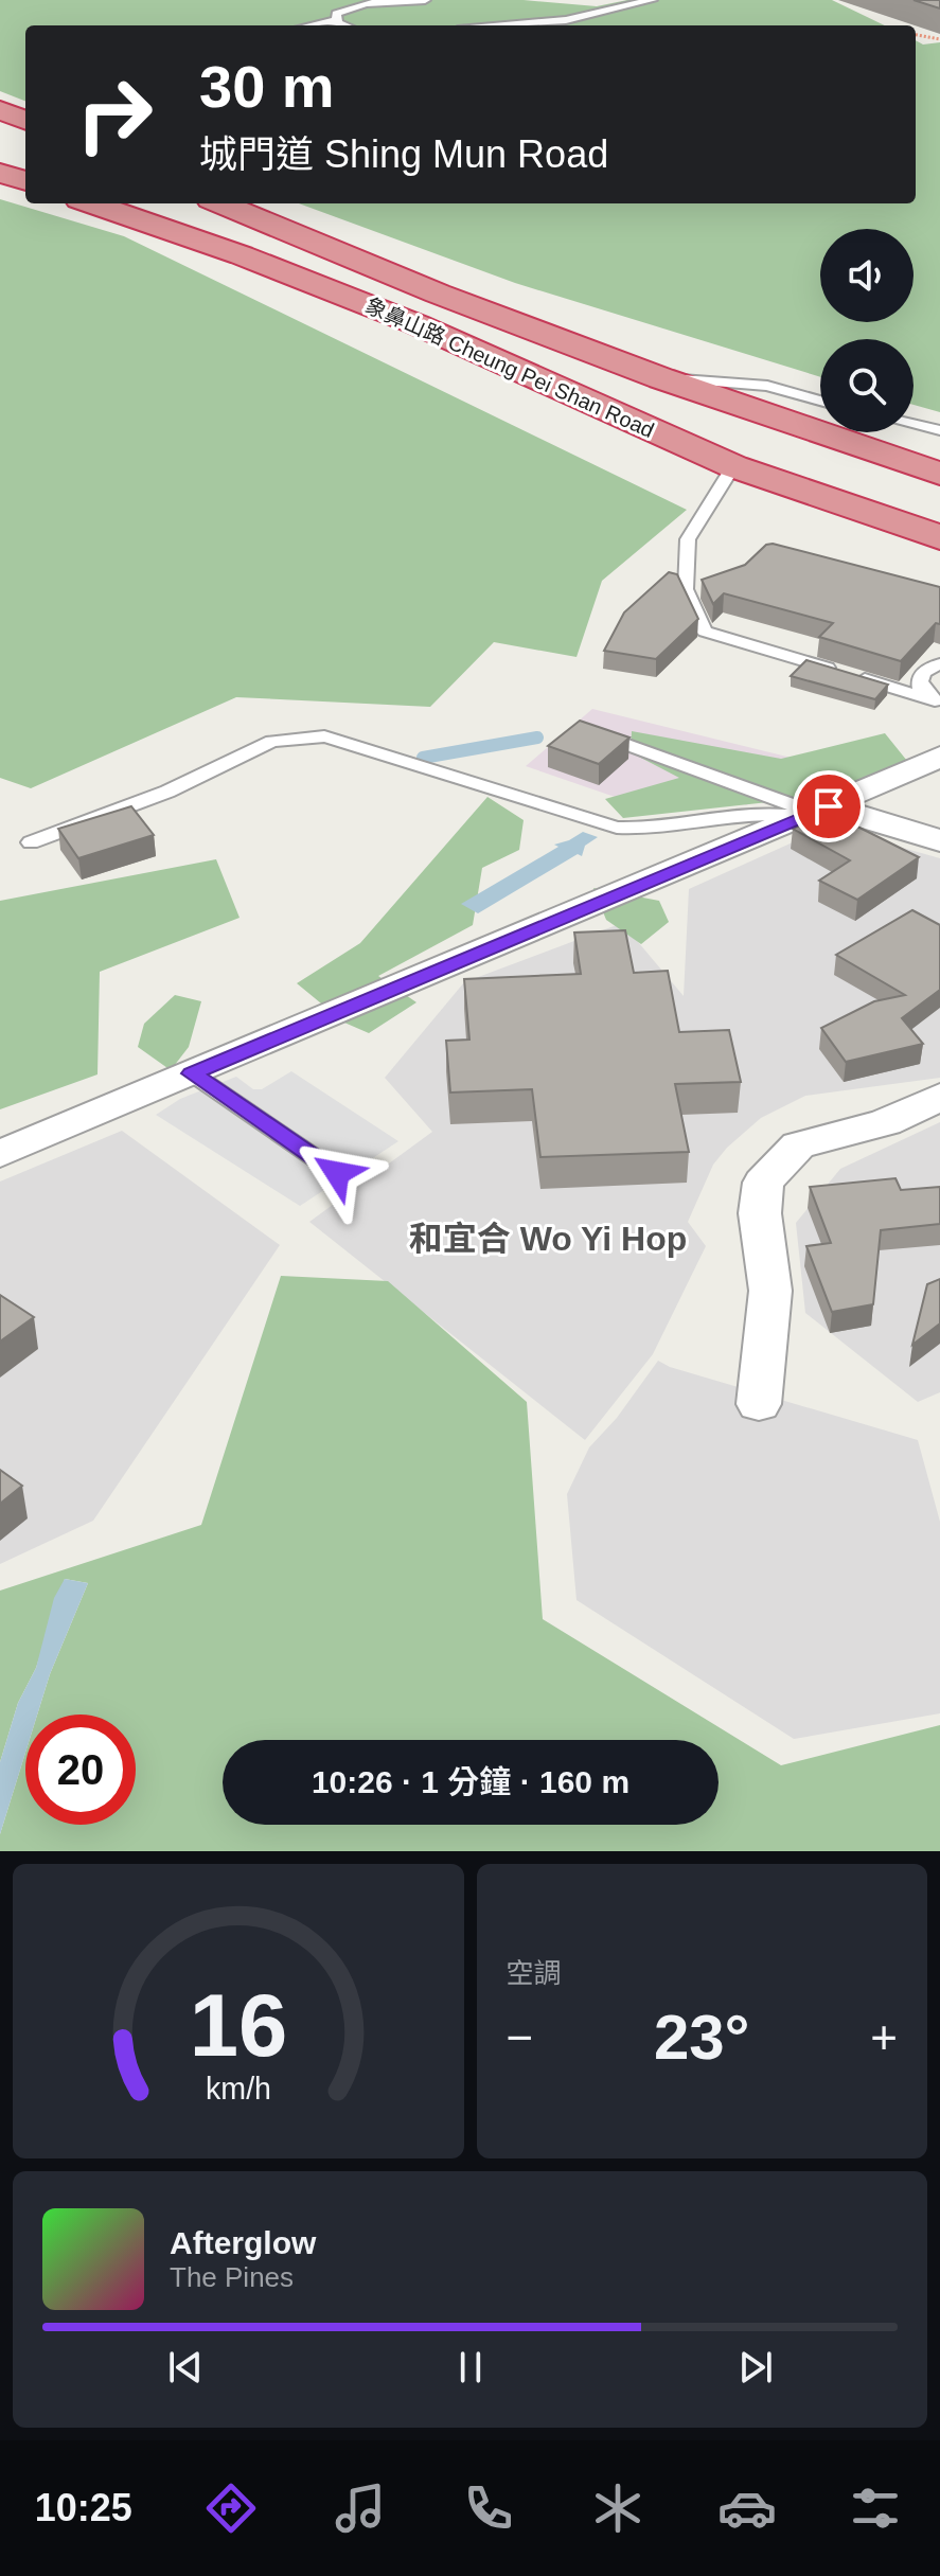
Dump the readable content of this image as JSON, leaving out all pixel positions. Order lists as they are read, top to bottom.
{
  "streets": {
    "highway": ["象鼻山路 Cheung Pei Shan Road"]
  },
  "districts": ["和宜合 Wo Yi Hop"],
  "page": {
    "turn": ["30 m", "城門道 Shing Mun Road"],
    "limit": "20",
    "trip": "10:26 · 1 分鐘 · 160 m",
    "tile": "空調",
    "heat": ["−", "23°", "+"],
    "song": ["Afterglow", "The Pines"],
    "tabs": "10:25",
    "gauge": ["16", "km/h"]
  }
}
